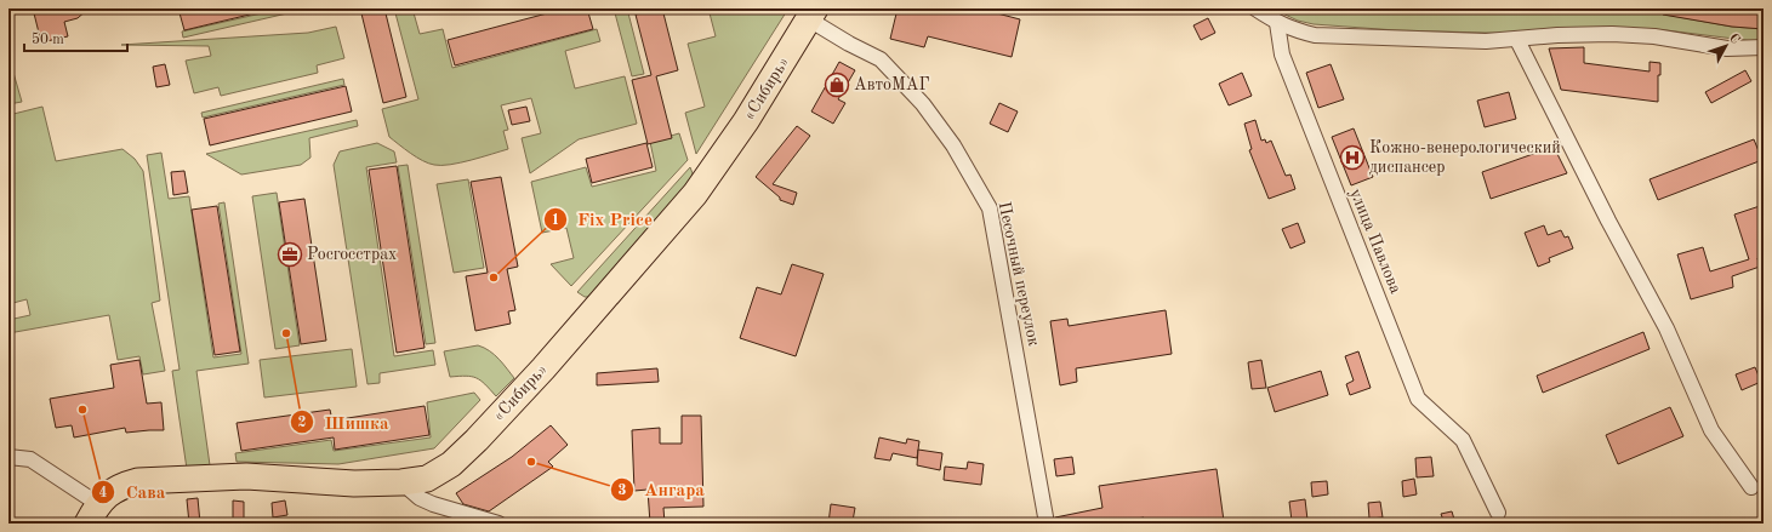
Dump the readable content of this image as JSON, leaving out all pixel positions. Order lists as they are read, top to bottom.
{
  "streets": {
    "highway": ["«Сибирь»"],
    "street": ["улица Павлова", "Песочный переулок"]
  },
  "crossings": [
    ["«Сибирь»", "Песочный переулок"]
  ],
  "places": {
    "shop": ["АвтоМАГ"],
    "hospital": ["Кожно-венерологический диспансер"],
    "office": ["Росгосстрах"],
    "other": [
      "Fix Price",
      "Шишка",
      "Сава",
      "Ангара"
    ]
  },
  "scale_bar": "50 m",
  "north": "top right"
}
